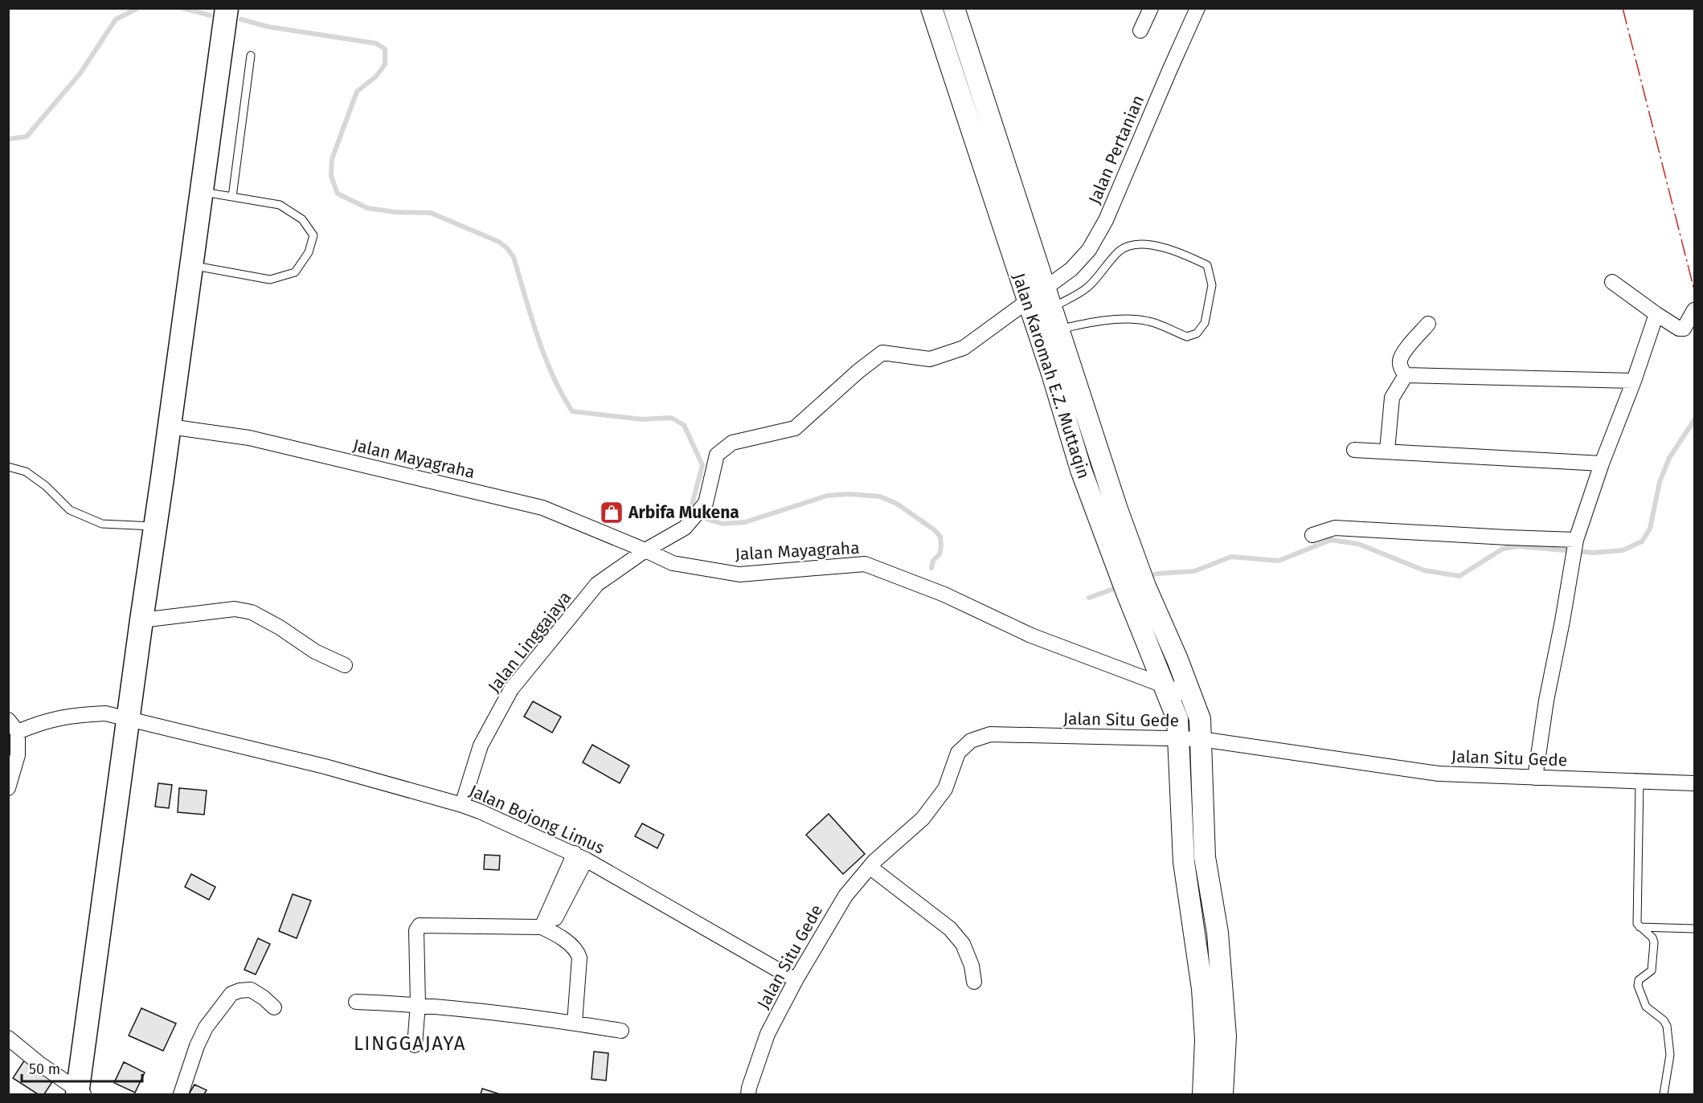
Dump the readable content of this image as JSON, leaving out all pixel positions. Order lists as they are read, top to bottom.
{
  "streets": {
    "street": [
      "Jalan Pertanian",
      "Jalan Karomah E.Z. Muttaqin",
      "Jalan Mayagraha",
      "Jalan Linggajaya",
      "Jalan Situ Gede",
      "Jalan Bojong Limus"
    ]
  },
  "crossings": [
    ["Jalan Pertanian", "Jalan Karomah E.Z. Muttaqin"],
    ["Jalan Pertanian", "Jalan Linggajaya"],
    ["Jalan Karomah E.Z. Muttaqin", "Jalan Mayagraha"],
    ["Jalan Karomah E.Z. Muttaqin", "Jalan Situ Gede"],
    ["Jalan Mayagraha", "Jalan Linggajaya"],
    ["Jalan Linggajaya", "Jalan Bojong Limus"],
    ["Jalan Situ Gede", "Jalan Bojong Limus"]
  ],
  "districts": ["LINGGAJAYA"],
  "places": {
    "shop": ["Arbifa Mukena"]
  },
  "scale_bar": "50 m"
}
